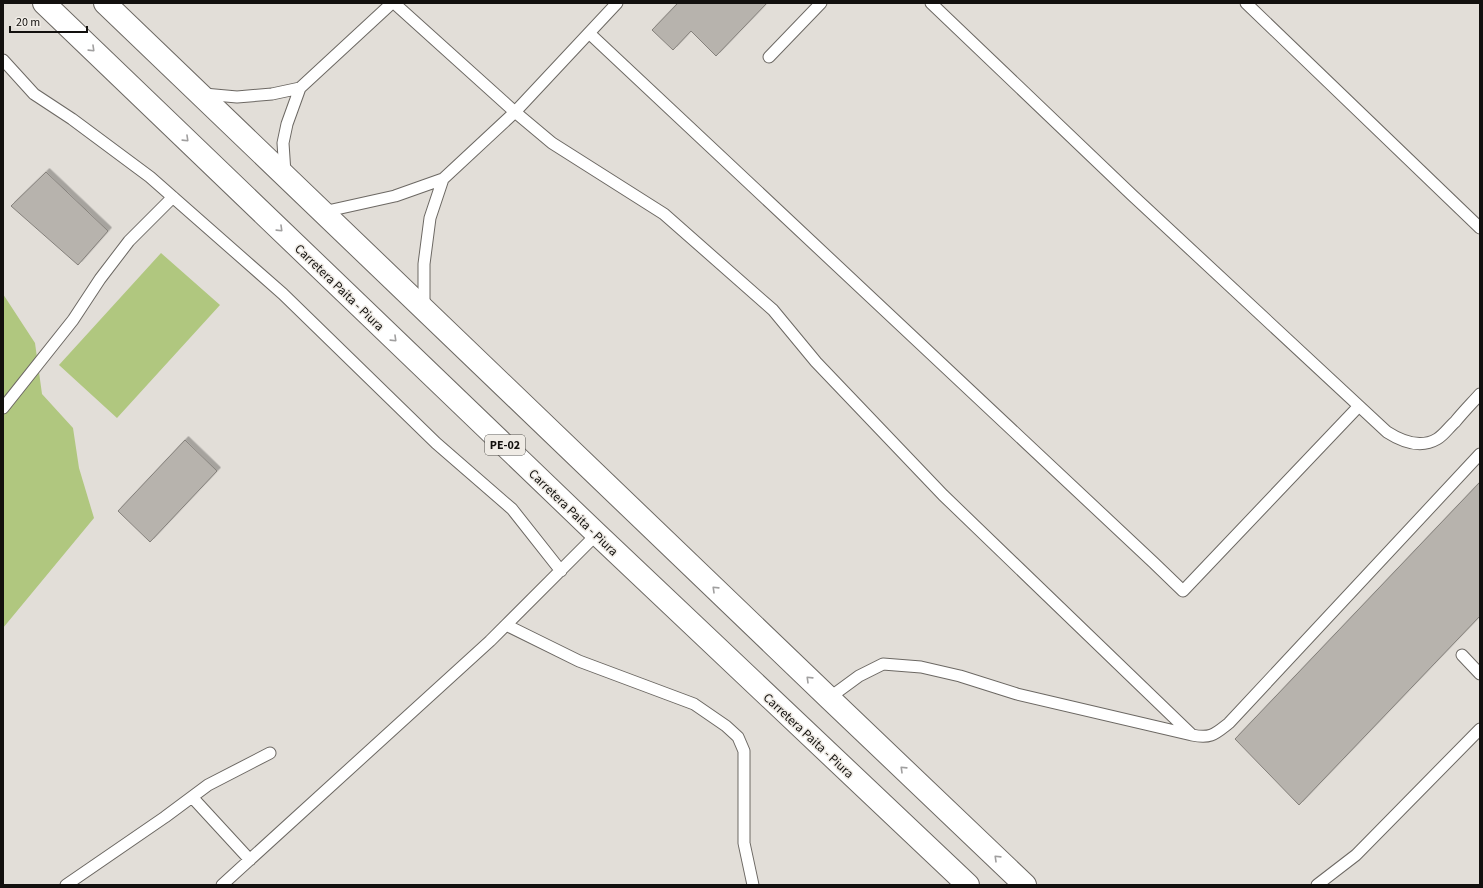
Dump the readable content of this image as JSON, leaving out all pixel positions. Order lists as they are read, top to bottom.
{
  "streets": {
    "highway": ["Carretera Paita - Piura", "PE-02"]
  },
  "scale_bar": "20 m"
}
